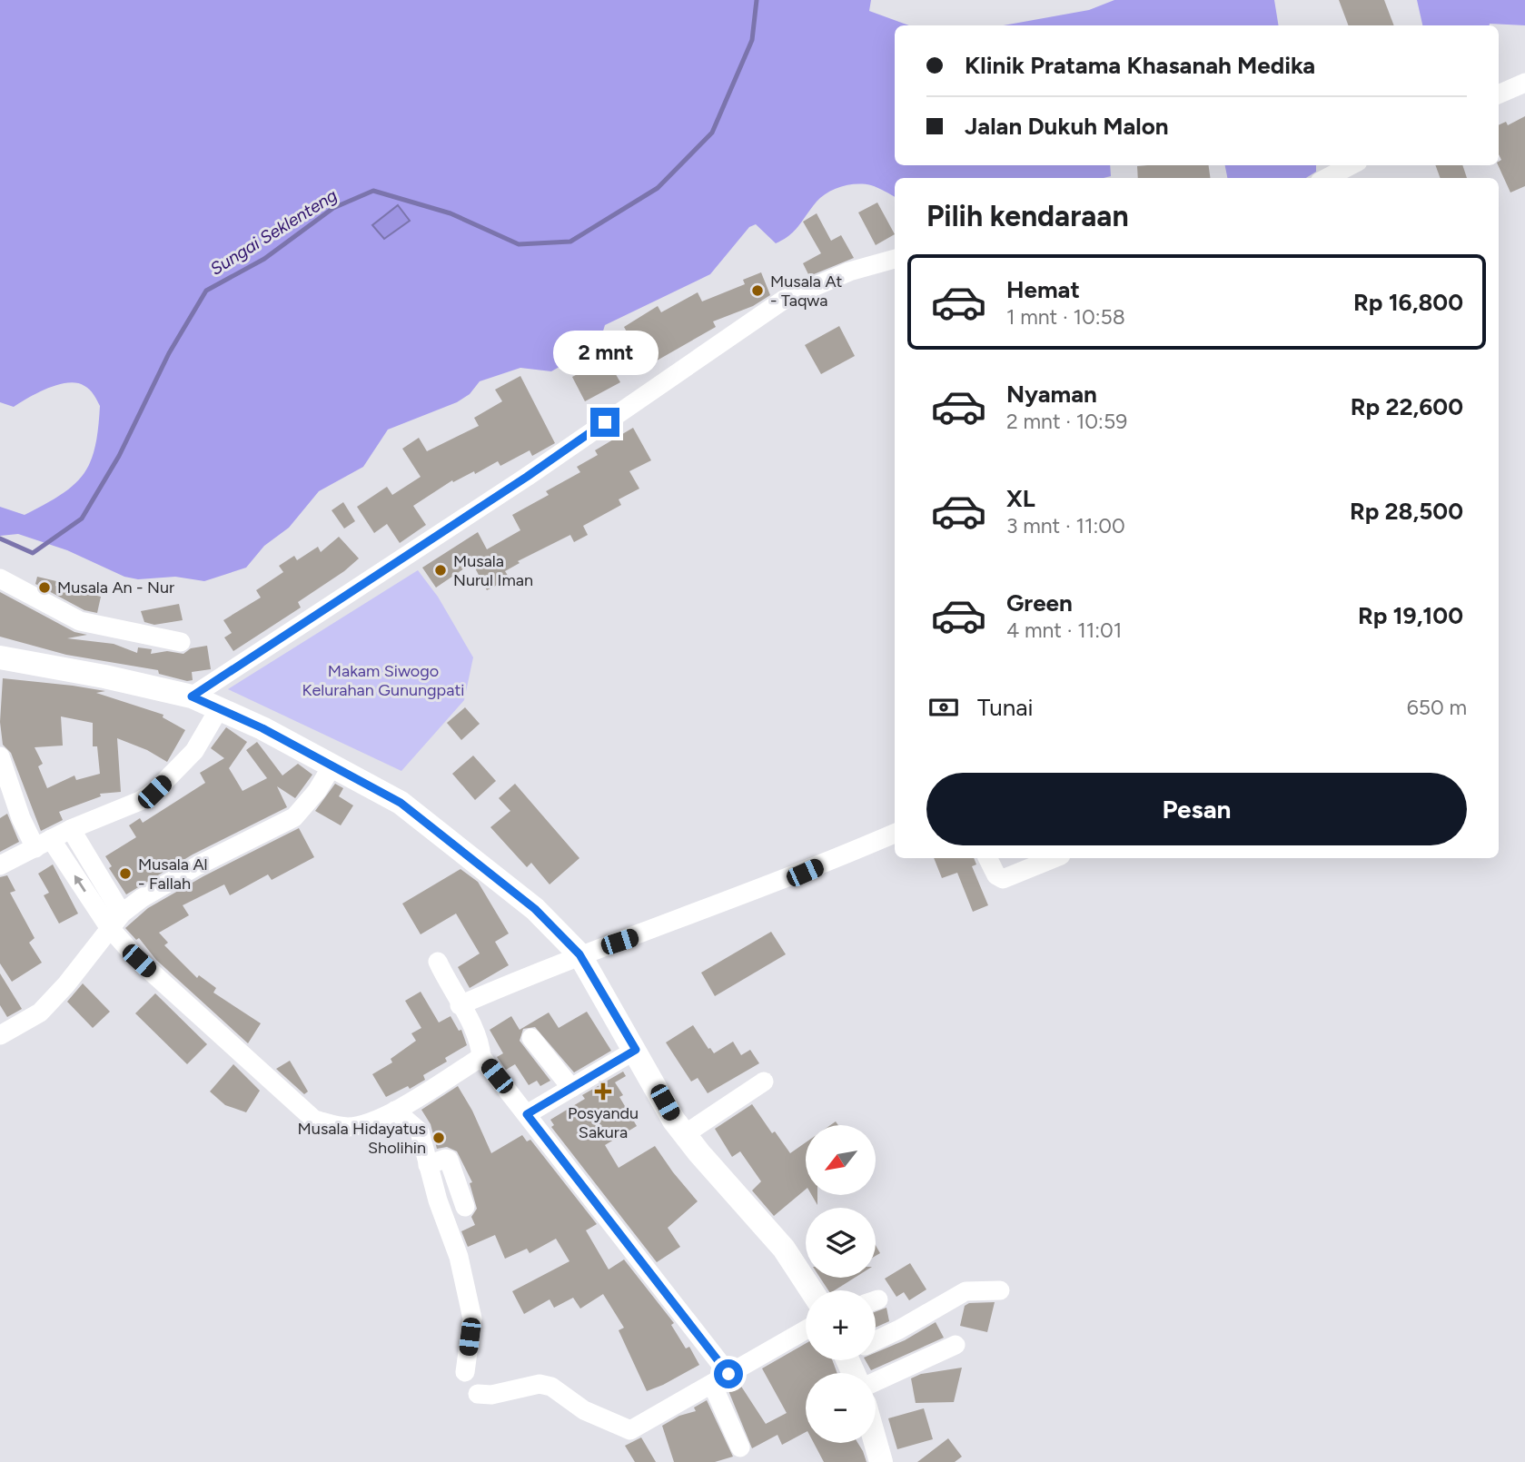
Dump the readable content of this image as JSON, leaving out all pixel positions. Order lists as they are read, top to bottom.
{
  "water": ["Sungai Seklenteng"],
  "parks": ["Makam Siwogo Kelurahan Gunungpati"],
  "places": {
    "other": [
      "Musala At - Taqwa",
      "Musala Nurul Iman",
      "Musala An - Nur",
      "Musala Al - Fallah",
      "Musala Hidayatus Sholihin"
    ],
    "health": ["Posyandu Sakura"]
  },
  "north": "bottom left",
  "page": {
    "banner": ["Klinik Pratama Khasanah Medika", "Jalan Dukuh Malon"],
    "heading": "Pilih kendaraan",
    "list": [
      {
        "name": "Hemat",
        "note": "1 mnt · 10:58",
        "value": "Rp 16,800"
      },
      {
        "name": "Nyaman",
        "note": "2 mnt · 10:59",
        "value": "Rp 22,600"
      },
      {
        "name": "XL",
        "note": "3 mnt · 11:00",
        "value": "Rp 28,500"
      },
      {
        "name": "Green",
        "note": "4 mnt · 11:01",
        "value": "Rp 19,100"
      }
    ],
    "bubble": "2 mnt",
    "pay": ["Tunai", "650 m"],
    "buttons": "Pesan",
    "map_buttons": ["+", "−"]
  }
}
